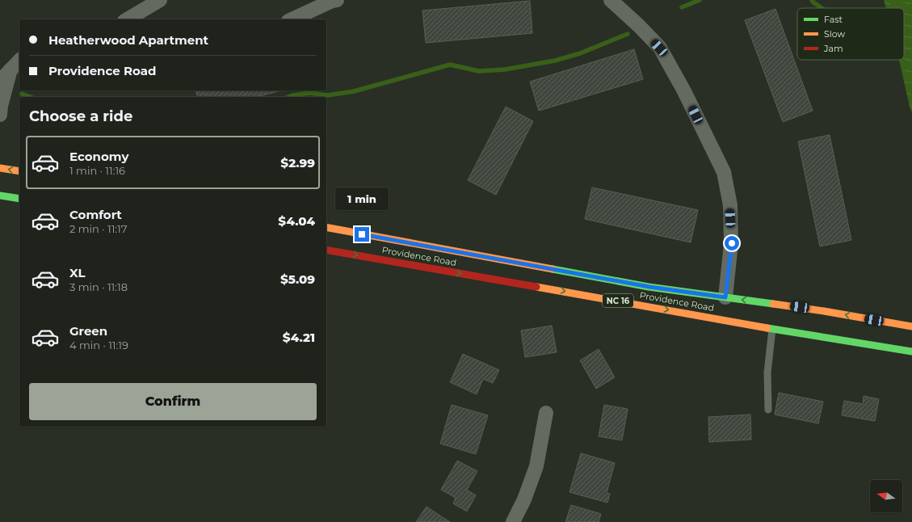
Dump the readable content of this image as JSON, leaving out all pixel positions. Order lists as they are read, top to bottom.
{
  "streets": {
    "main road": ["Providence Road", "NC 16"]
  },
  "legend": ["Fast", "Slow", "Jam"],
  "north": "left",
  "page": {
    "banner": ["Heatherwood Apartment", "Providence Road"],
    "heading": "Choose a ride",
    "list": [
      {
        "name": "Economy",
        "note": "1 min · 11:16",
        "value": "$2.99"
      },
      {
        "name": "Comfort",
        "note": "2 min · 11:17",
        "value": "$4.04"
      },
      {
        "name": "XL",
        "note": "3 min · 11:18",
        "value": "$5.09"
      },
      {
        "name": "Green",
        "note": "4 min · 11:19",
        "value": "$4.21"
      }
    ],
    "bubble": "1 min",
    "buttons": "Confirm"
  }
}
